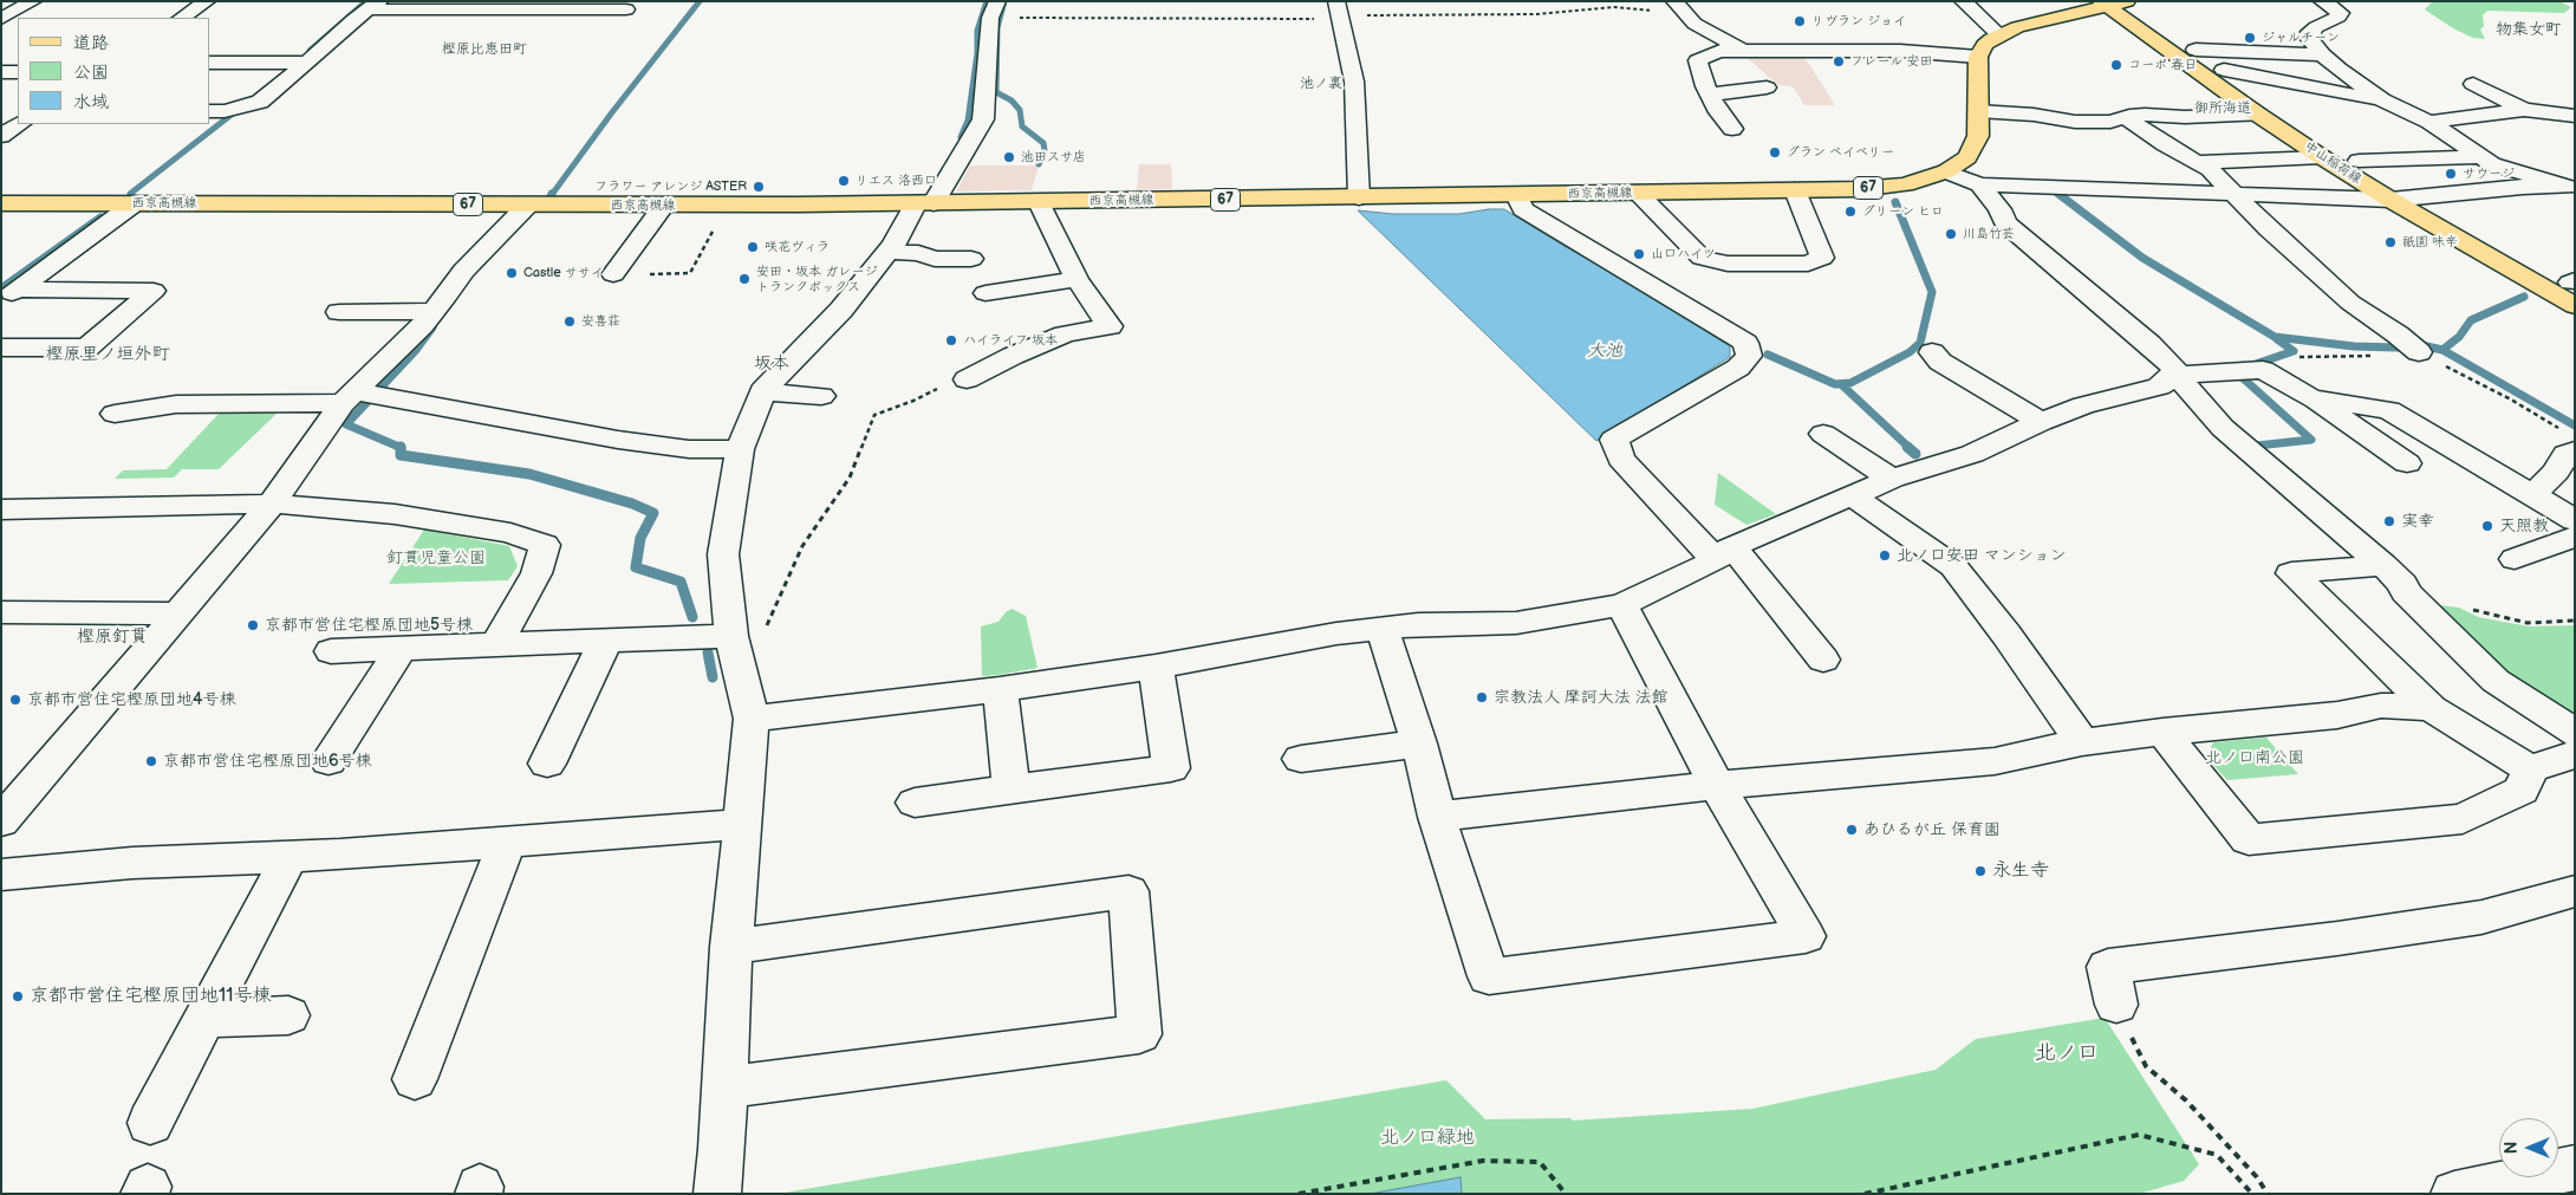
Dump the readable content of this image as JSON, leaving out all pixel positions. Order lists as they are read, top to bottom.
{
  "streets": {
    "main road": ["中山稲荷線", "67", "西京高槻線"]
  },
  "districts": [
    "物集女町",
    "樫原比恵田町",
    "池ノ裏",
    "御所海道",
    "樫原里ノ垣外町",
    "坂本",
    "樫原釘貫",
    "北ノ口"
  ],
  "water": ["大池"],
  "parks": ["釘貫児童公園", "北ノ口南公園", "北ノ口緑地"],
  "places": [
    "リヴラン ジョイ",
    "ジャルチーン",
    "フレール 安田",
    "コーポ 春日",
    "グラン ベイベリー",
    "池田スサ店",
    "サウージ",
    "リエス 洛西口",
    "フラワー アレンジ ASTER",
    "グリーン ヒロ",
    "川島竹芸",
    "祇園 味辛",
    "咲花ヴィラ",
    "山口ハイツ",
    "Castle ササイ",
    "安田・坂本 ガレージ トランクボックス",
    "安喜荘",
    "ハイライフ 坂本",
    "実幸",
    "天照教",
    "北ノ口安田 マンション",
    "京都市営住宅樫原団地5号棟",
    "宗教法人 摩訶大法 法館",
    "京都市営住宅樫原団地4号棟",
    "京都市営住宅樫原団地6号棟",
    "あひるが丘 保育園",
    "永生寺",
    "京都市営住宅樫原団地11号棟"
  ],
  "legend": ["道路", "公園", "水域"],
  "north": "left"
}
